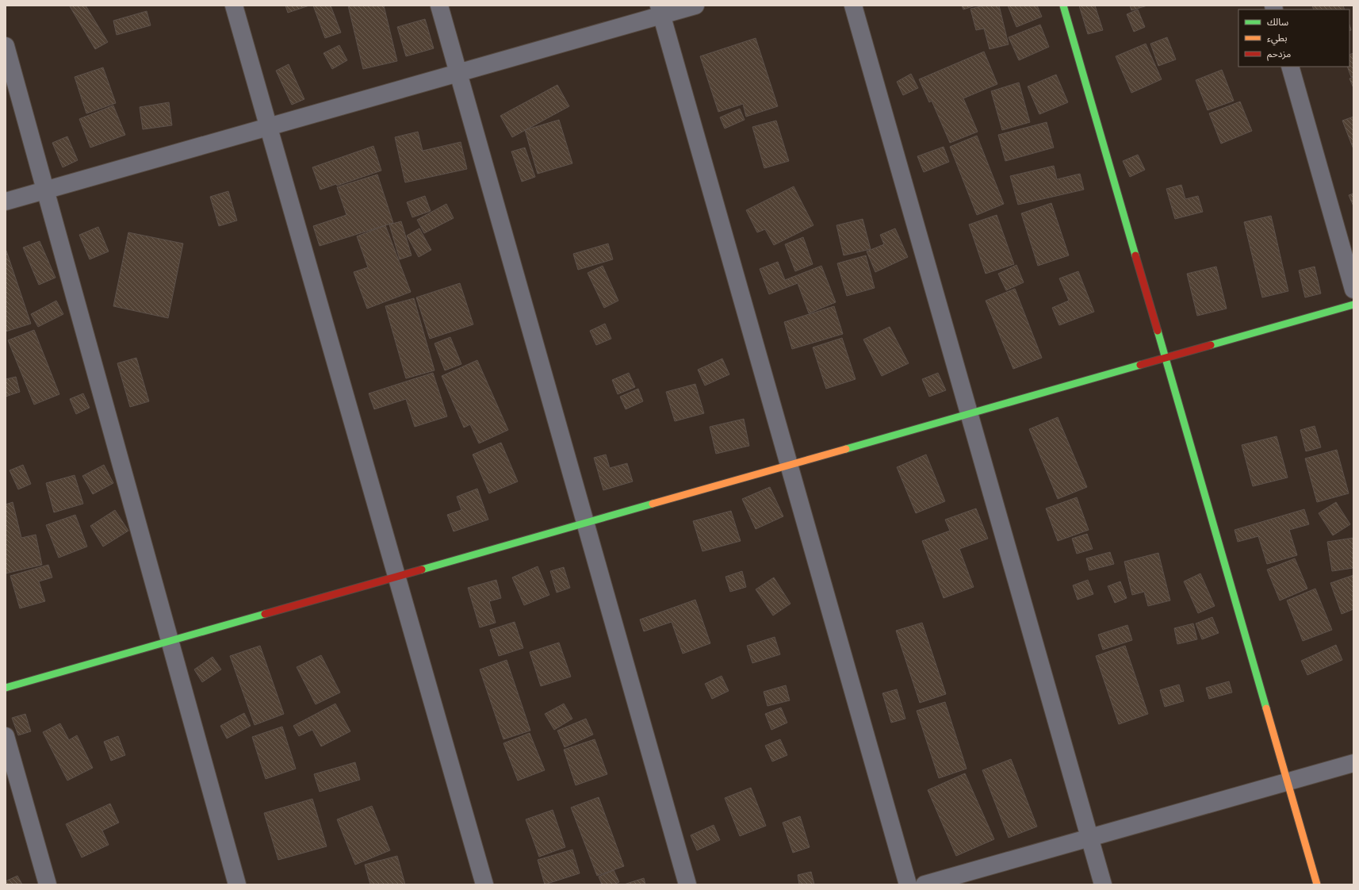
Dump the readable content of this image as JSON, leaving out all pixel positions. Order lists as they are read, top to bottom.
{
  "legend": ["سالك", "بطيء", "مزدحم"]
}
